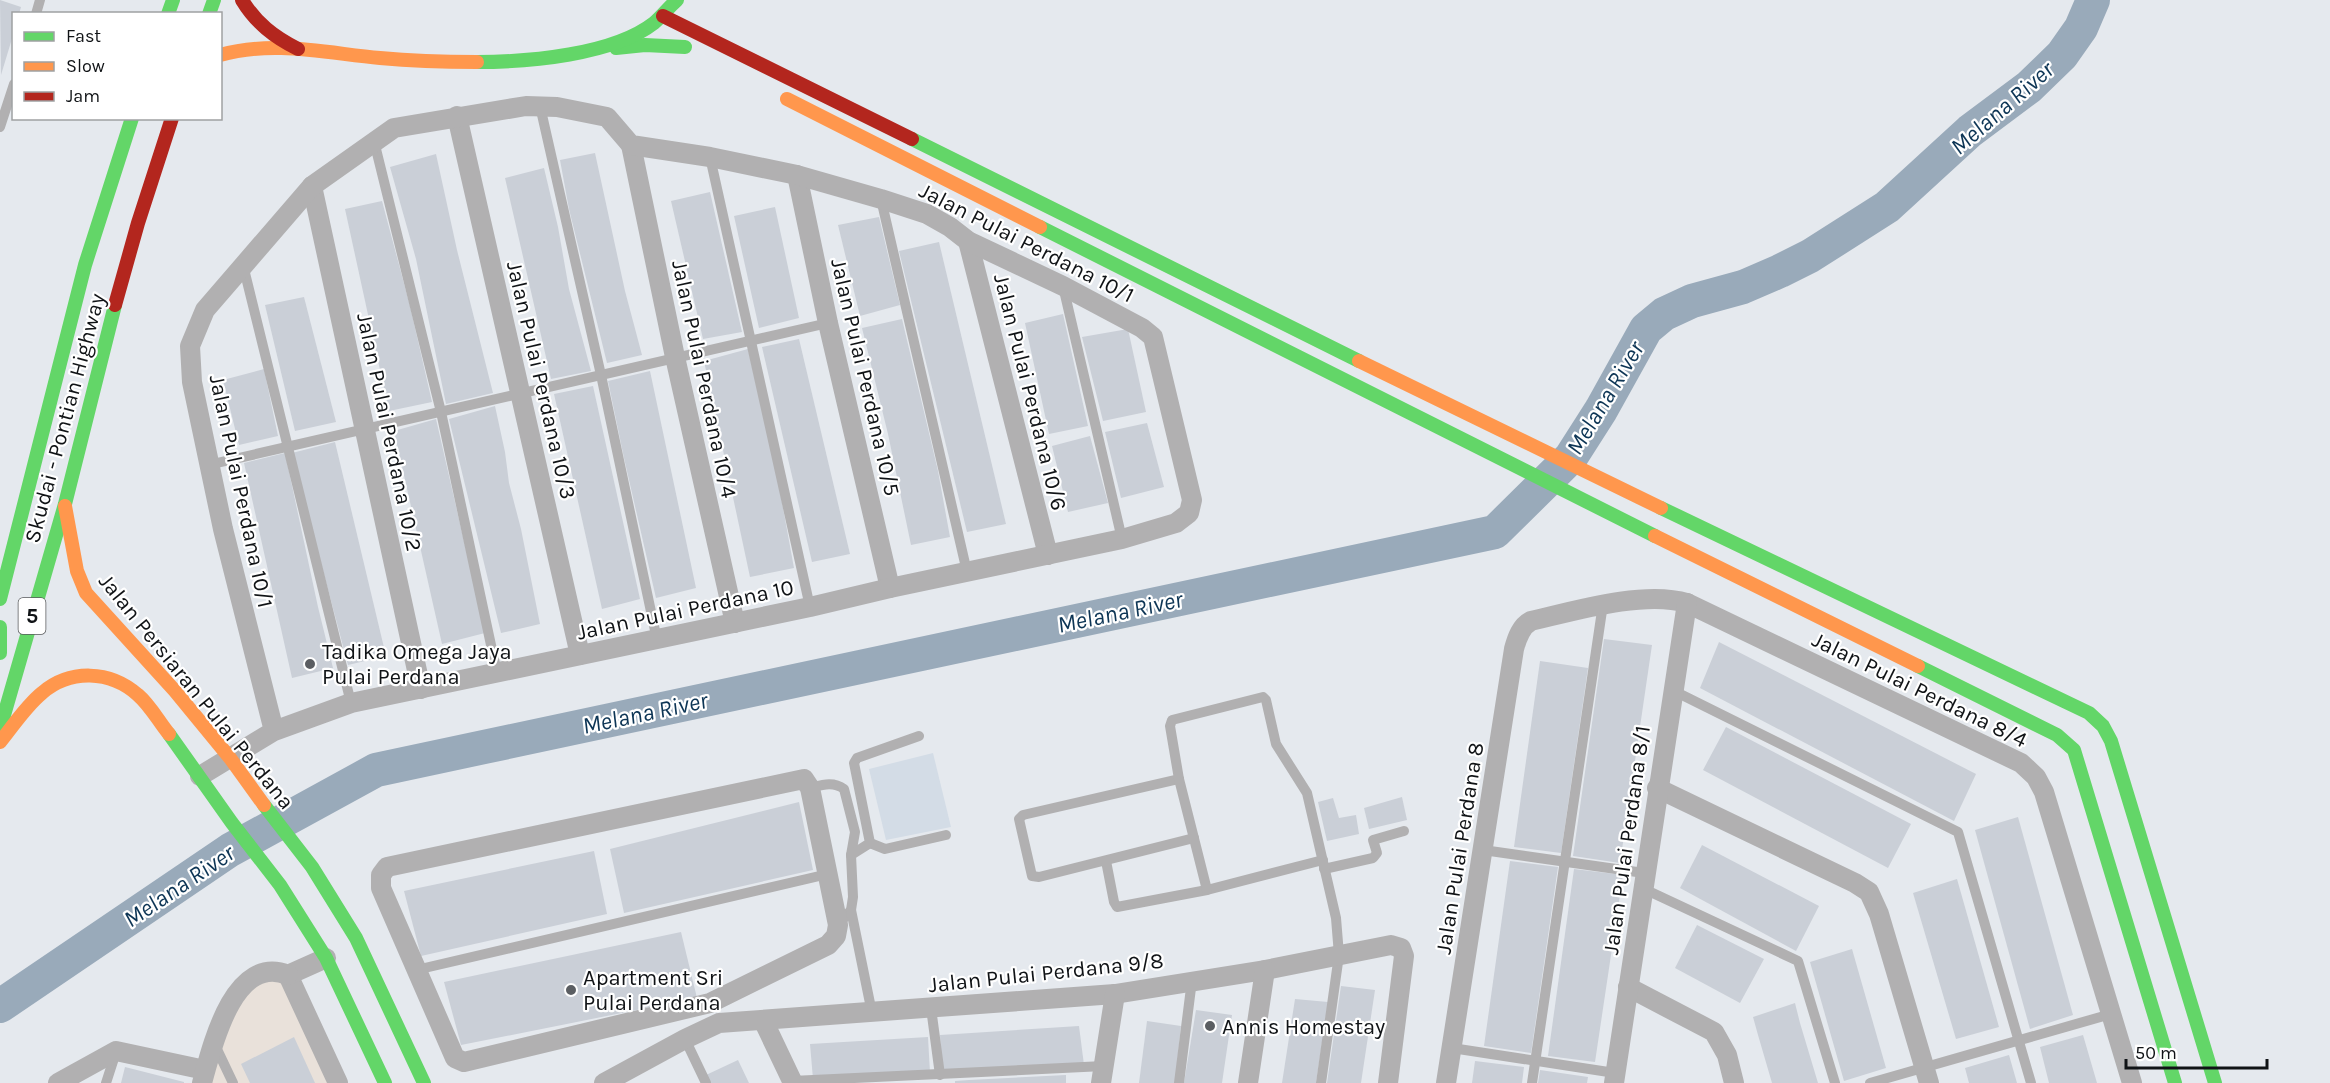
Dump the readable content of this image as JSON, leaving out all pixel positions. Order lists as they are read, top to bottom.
{
  "streets": {
    "main road": ["Skudai - Pontian Highway", "5", "Jalan Persiaran Pulai Perdana"],
    "street": [
      "Jalan Pulai Perdana 10/1",
      "Jalan Pulai Perdana 10/5",
      "Jalan Pulai Perdana 10/4",
      "Jalan Pulai Perdana 10/3",
      "Jalan Pulai Perdana 10/6",
      "Jalan Pulai Perdana 10/2",
      "Jalan Pulai Perdana 10",
      "Jalan Pulai Perdana 8/4",
      "Jalan Pulai Perdana 8/1",
      "Jalan Pulai Perdana 8",
      "Jalan Pulai Perdana 9/8"
    ]
  },
  "crossings": [
    ["Jalan Pulai Perdana 10/1", "Jalan Pulai Perdana 10/5"],
    ["Jalan Pulai Perdana 10/1", "Jalan Pulai Perdana 10/4"],
    ["Jalan Pulai Perdana 10/1", "Jalan Pulai Perdana 10/3"],
    ["Jalan Pulai Perdana 10/1", "Jalan Pulai Perdana 10/6"],
    ["Jalan Pulai Perdana 10/1", "Jalan Pulai Perdana 10/2"],
    ["Jalan Pulai Perdana 10/1", "Jalan Pulai Perdana 10"],
    ["Jalan Pulai Perdana 10/5", "Jalan Pulai Perdana 10"],
    ["Jalan Pulai Perdana 10/4", "Jalan Pulai Perdana 10"],
    ["Jalan Pulai Perdana 10/3", "Jalan Pulai Perdana 10"],
    ["Jalan Pulai Perdana 10/6", "Jalan Pulai Perdana 10"],
    ["Skudai - Pontian Highway", "Jalan Persiaran Pulai Perdana"],
    ["Jalan Pulai Perdana 10/2", "Jalan Pulai Perdana 10"],
    ["Jalan Pulai Perdana 10", "Jalan Persiaran Pulai Perdana"],
    ["Jalan Pulai Perdana 8/4", "Jalan Pulai Perdana 8/1"]
  ],
  "water": ["Melana River"],
  "places": ["Tadika Omega Jaya Pulai Perdana", "Apartment Sri Pulai Perdana", "Annis Homestay"],
  "legend": ["Fast", "Slow", "Jam"],
  "scale_bar": "50 m"
}
